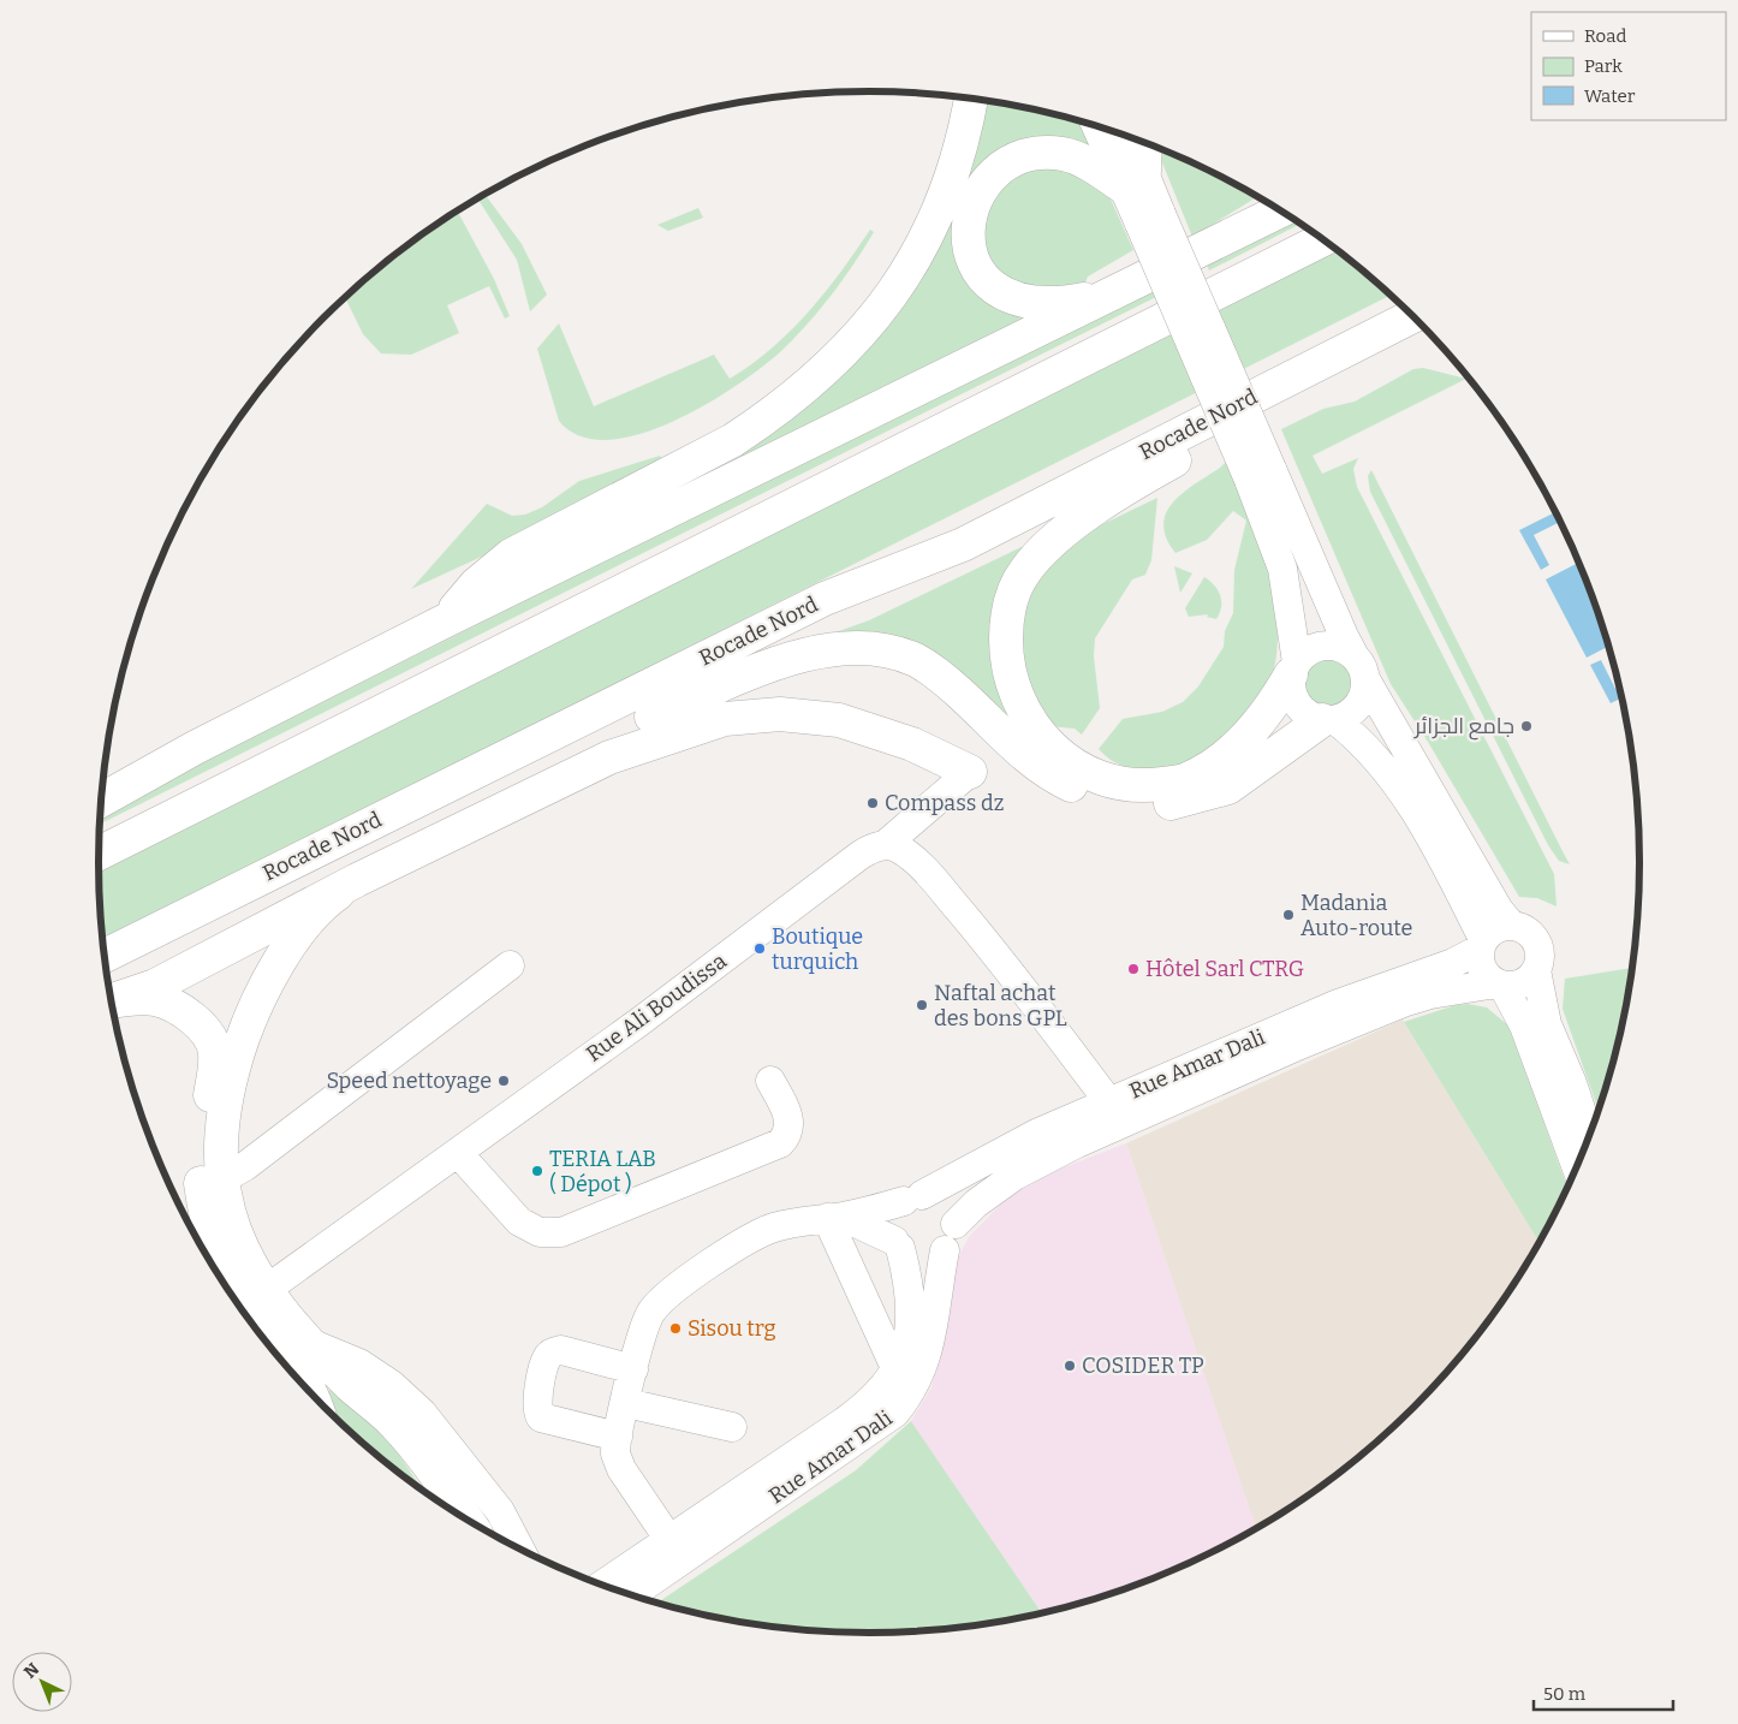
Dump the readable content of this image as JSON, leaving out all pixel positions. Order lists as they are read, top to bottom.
{
  "streets": {
    "main road": ["Rocade Nord"],
    "street": ["Rue Ali Boudissa", "Rue Amar Dali"]
  },
  "places": [
    "جامع الجزائر",
    "Compass dz",
    "Madania Auto-route",
    "Boutique turquich",
    "Hôtel Sarl CTRG",
    "Naftal achat des bons GPL",
    "Speed nettoyage",
    "TERIA LAB ( Dépot )",
    "Sisou trg",
    "COSIDER TP"
  ],
  "legend": ["Road", "Park", "Water"],
  "scale_bar": "50 m",
  "north": "top left"
}
